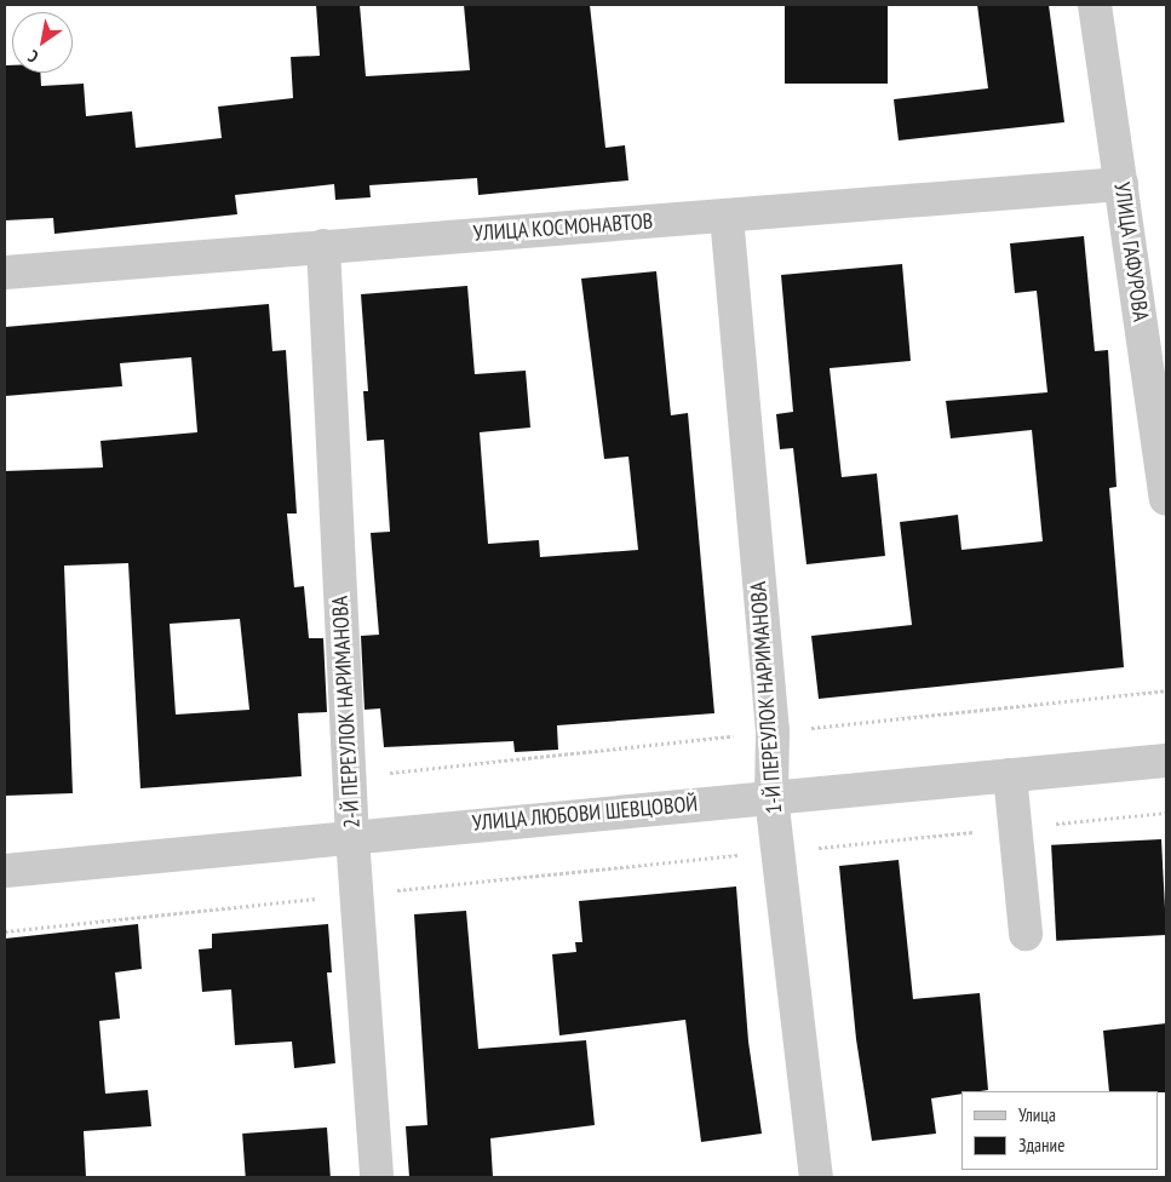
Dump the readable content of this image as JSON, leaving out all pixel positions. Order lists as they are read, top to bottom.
{
  "streets": {
    "street": [
      "УЛИЦА КОСМОНАВТОВ",
      "УЛИЦА ГАФУРОВА",
      "1-Й ПЕРЕУЛОК НАРИМАНОВА",
      "2-Й ПЕРЕУЛОК НАРИМАНОВА",
      "УЛИЦА ЛЮБОВИ ШЕВЦОВОЙ"
    ]
  },
  "crossings": [
    ["УЛИЦА КОСМОНАВТОВ", "УЛИЦА ГАФУРОВА"],
    ["УЛИЦА КОСМОНАВТОВ", "1-Й ПЕРЕУЛОК НАРИМАНОВА"],
    ["УЛИЦА КОСМОНАВТОВ", "2-Й ПЕРЕУЛОК НАРИМАНОВА"],
    ["1-Й ПЕРЕУЛОК НАРИМАНОВА", "УЛИЦА ЛЮБОВИ ШЕВЦОВОЙ"],
    ["2-Й ПЕРЕУЛОК НАРИМАНОВА", "УЛИЦА ЛЮБОВИ ШЕВЦОВОЙ"]
  ],
  "legend": ["Улица", "Здание"],
  "north": "bottom left"
}
